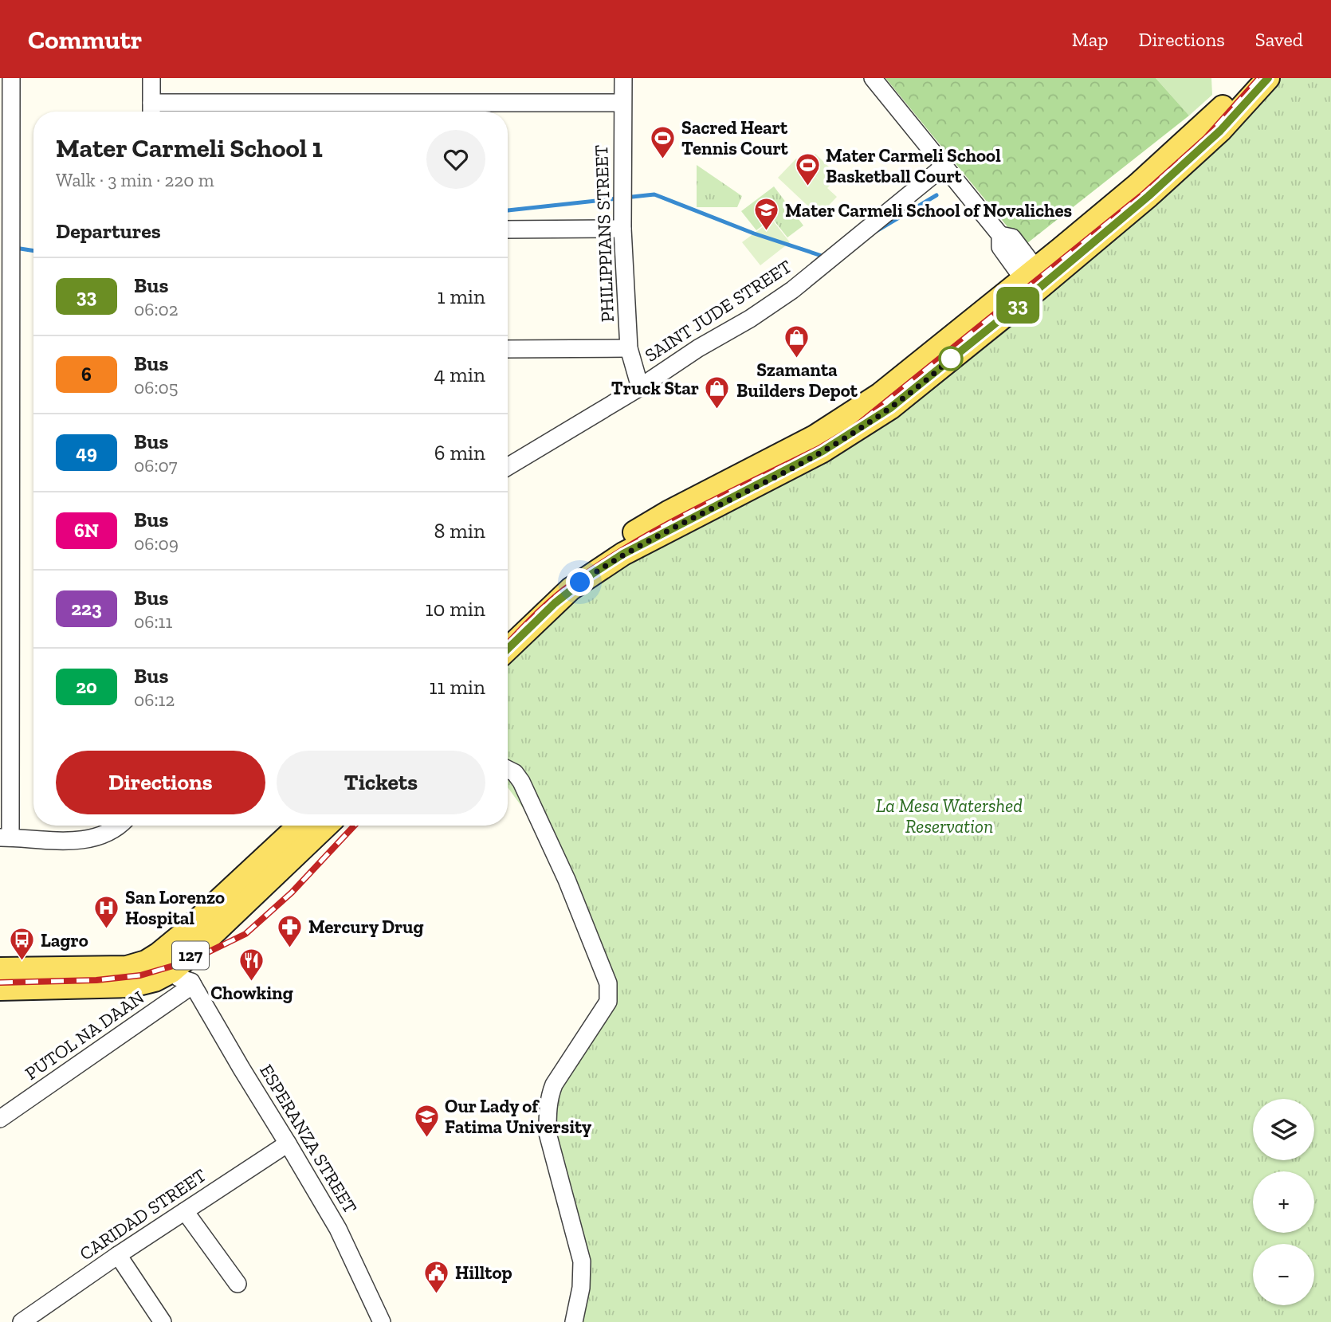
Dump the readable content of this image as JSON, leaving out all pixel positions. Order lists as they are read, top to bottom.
{
  "streets": {
    "main road": ["127"],
    "street": [
      "PHILIPPIANS STREET",
      "SAINT JUDE STREET",
      "PUTOL NA DAAN",
      "ESPERANZA STREET",
      "CARIDAD STREET"
    ]
  },
  "crossings": [
    ["PHILIPPIANS STREET", "SAINT JUDE STREET"],
    ["PUTOL NA DAAN", "ESPERANZA STREET"],
    ["ESPERANZA STREET", "CARIDAD STREET"]
  ],
  "parks": ["La Mesa Watershed Reservation"],
  "places": {
    "sports": ["Sacred Heart Tennis Court", "Mater Carmeli School Basketball Court"],
    "school or university": ["Mater Carmeli School of Novaliches", "Our Lady of Fatima University"],
    "shop": ["Szamanta Builders Depot", "Truck Star"],
    "hospital": ["San Lorenzo Hospital"],
    "pharmacy": ["Mercury Drug"],
    "bus stop": ["Lagro"],
    "restaurant": ["Chowking"],
    "public building": ["Hilltop"]
  },
  "lines": ["bus line 33"],
  "page": {
    "header": "Commutr",
    "nav": ["Map", "Directions", "Saved"],
    "on_map": "33",
    "heading": [
      ["Mater Carmeli School 1", "Walk · 3 min · 220 m"],
      "Departures"
    ],
    "list": [
      {
        "mark": "33",
        "name": "Bus",
        "note": "06:02",
        "value": "1 min"
      },
      {
        "mark": "6",
        "name": "Bus",
        "note": "06:05",
        "value": "4 min"
      },
      {
        "mark": "49",
        "name": "Bus",
        "note": "06:07",
        "value": "6 min"
      },
      {
        "mark": "6N",
        "name": "Bus",
        "note": "06:09",
        "value": "8 min"
      },
      {
        "mark": "223",
        "name": "Bus",
        "note": "06:11",
        "value": "10 min"
      },
      {
        "mark": "20",
        "name": "Bus",
        "note": "06:12",
        "value": "11 min"
      }
    ],
    "buttons": ["Directions", "Tickets"],
    "map_buttons": ["+", "−"]
  }
}
